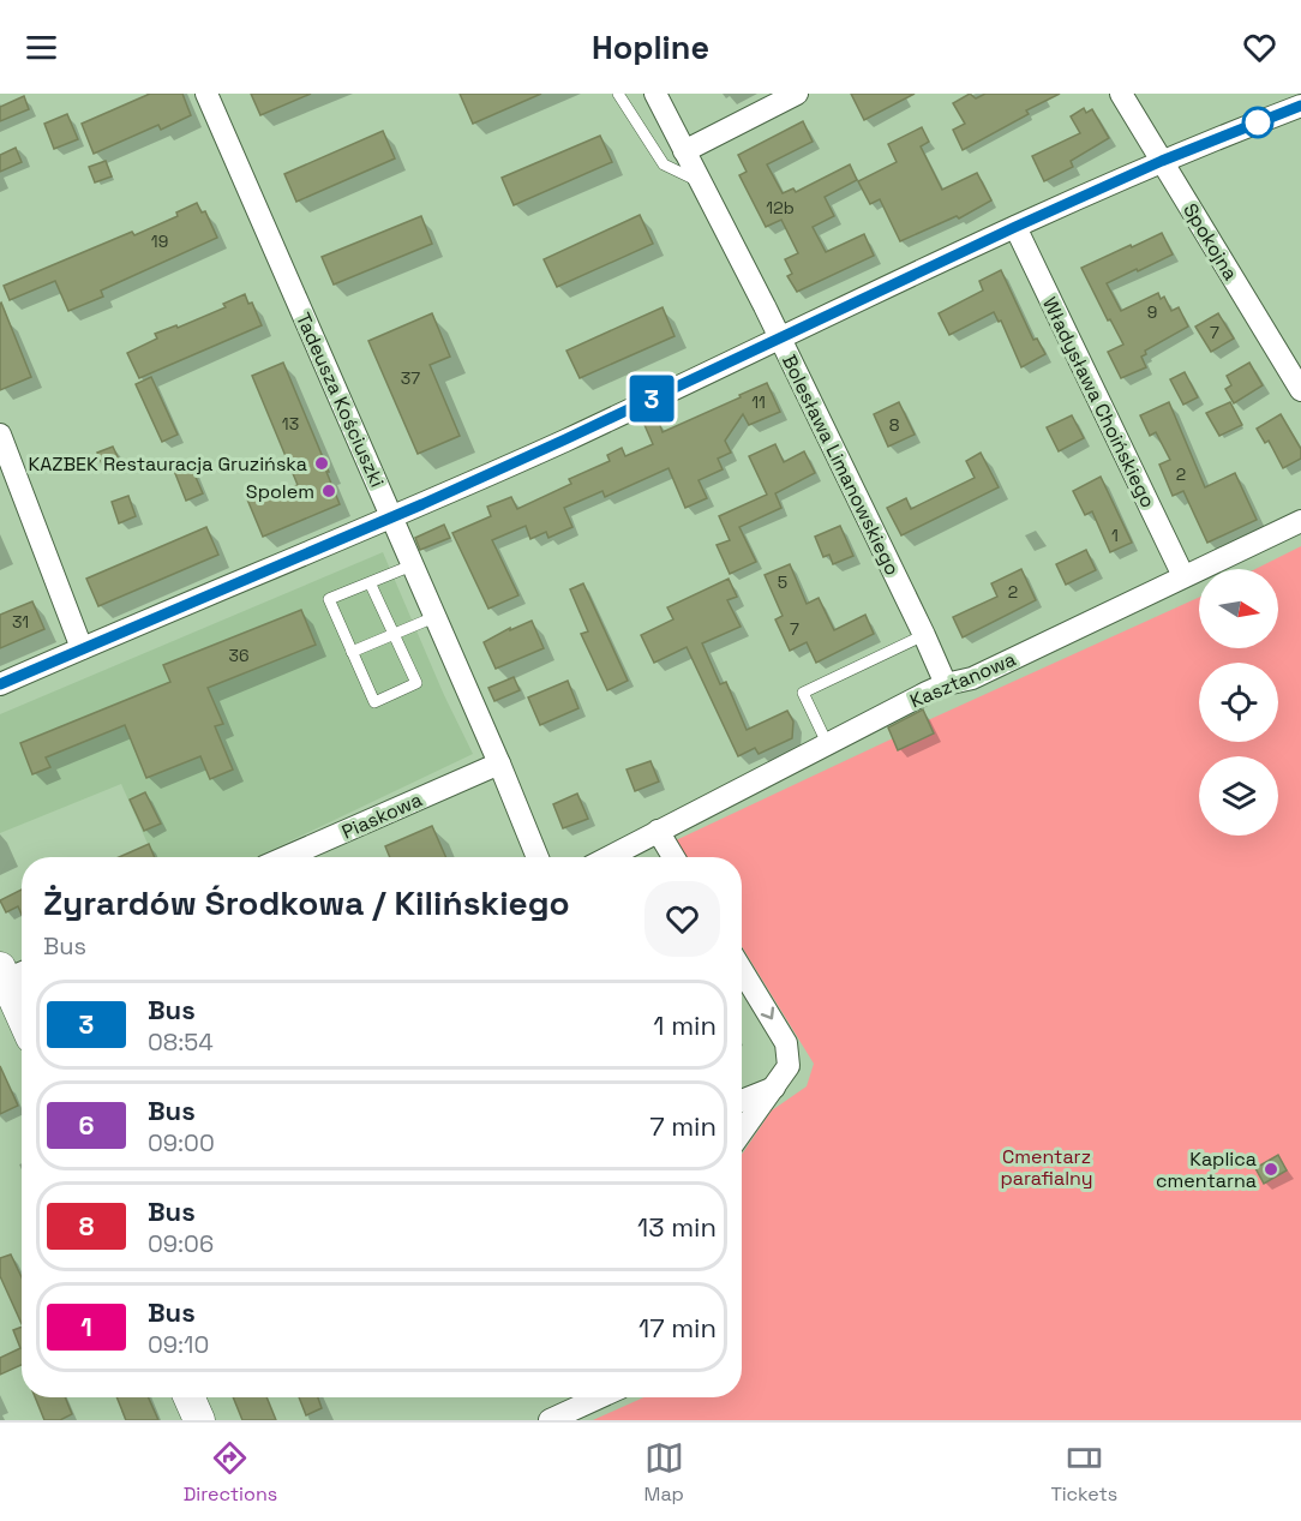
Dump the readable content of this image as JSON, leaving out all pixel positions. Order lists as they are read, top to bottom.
{
  "streets": {
    "street": [
      "Spokojna",
      "Tadeusza Kościuszki",
      "Władysława Choińskiego",
      "Bolesława Limanowskiego",
      "Kasztanowa",
      "Piaskowa"
    ]
  },
  "crossings": [
    ["Tadeusza Kościuszki", "Piaskowa"],
    ["Władysława Choińskiego", "Kasztanowa"],
    ["Bolesława Limanowskiego", "Kasztanowa"]
  ],
  "parks": ["Cmentarz parafialny"],
  "places": ["KAZBEK Restauracja Gruzińska", "Spolem", "Kaplica cmentarna"],
  "lines": ["bus line 3"],
  "house_numbers": [
    "12b",
    "19",
    "9",
    "7",
    "37",
    "11",
    "13",
    "8",
    "2",
    "1",
    "5",
    "2",
    "31",
    "7",
    "36"
  ],
  "north": "right",
  "page": {
    "header": "Hopline",
    "on_map": "3",
    "heading": ["Żyrardów Środkowa / Kilińskiego", "Bus"],
    "list": [
      {
        "mark": "3",
        "name": "Bus",
        "note": "08:54",
        "value": "1 min"
      },
      {
        "mark": "6",
        "name": "Bus",
        "note": "09:00",
        "value": "7 min"
      },
      {
        "mark": "8",
        "name": "Bus",
        "note": "09:06",
        "value": "13 min"
      },
      {
        "mark": "1",
        "name": "Bus",
        "note": "09:10",
        "value": "17 min"
      }
    ],
    "tabs": ["Directions", "Map", "Tickets"]
  }
}
